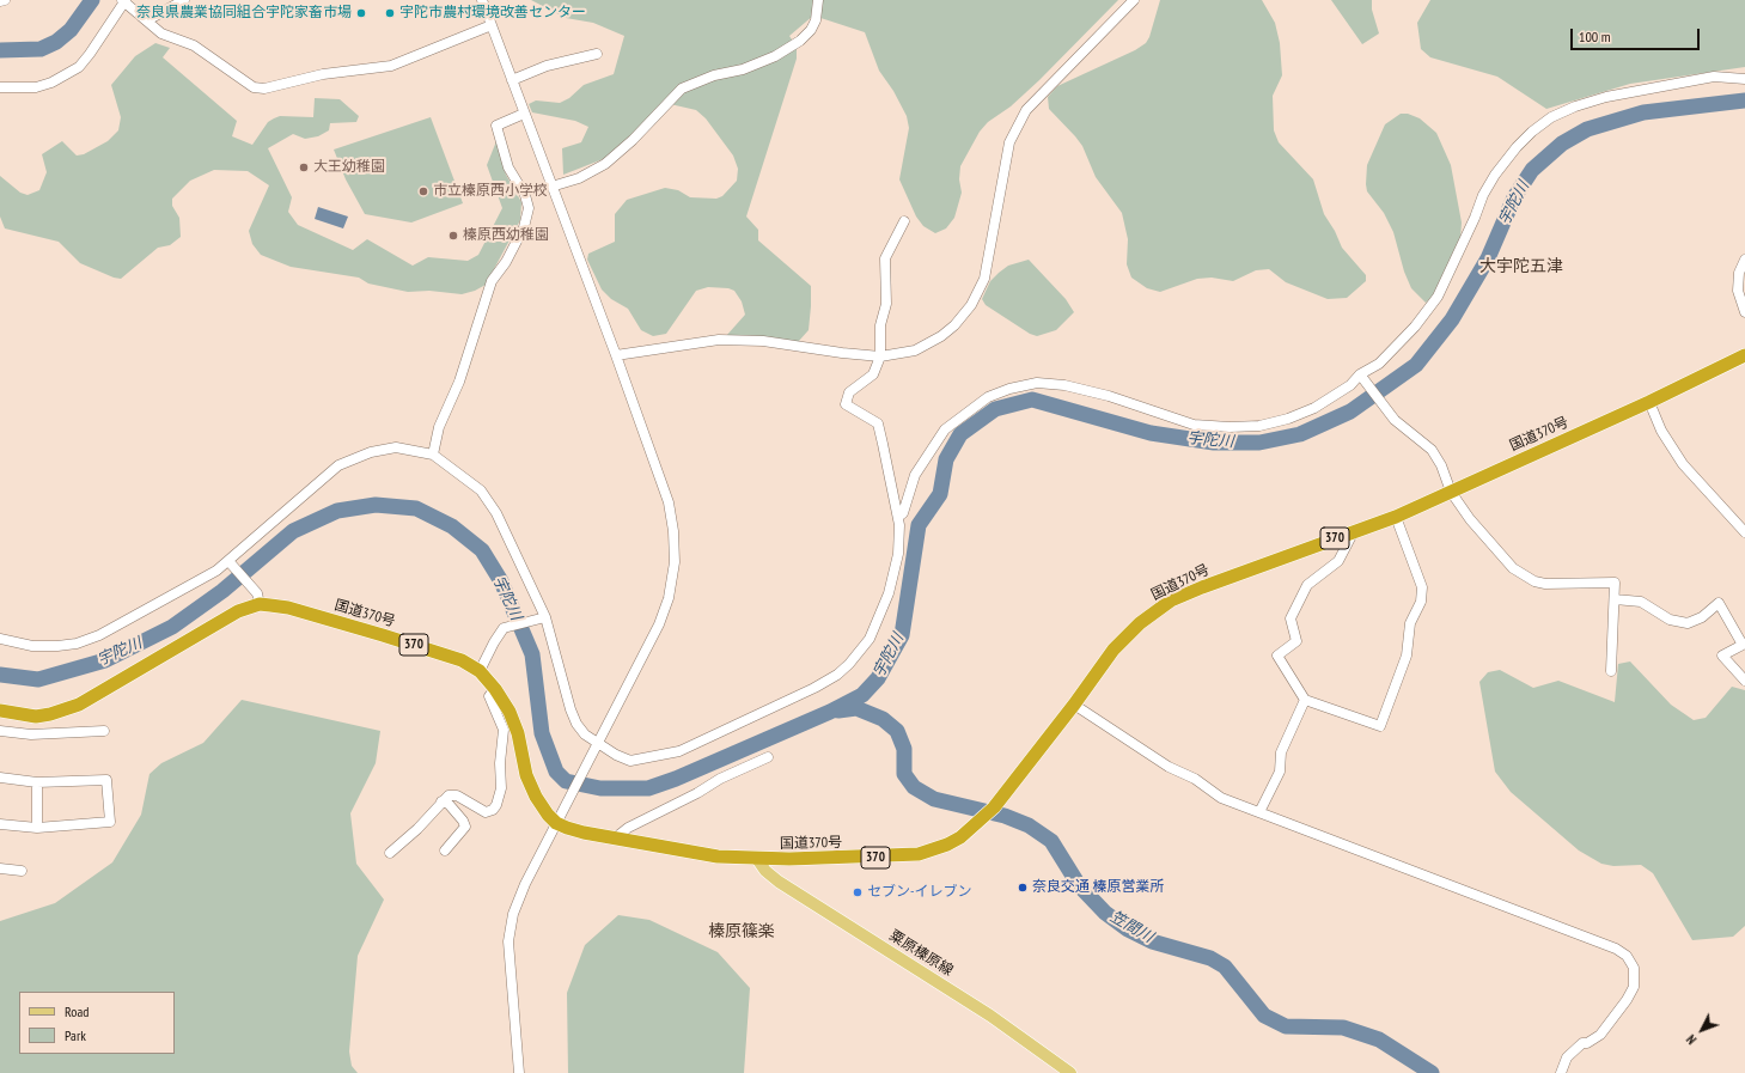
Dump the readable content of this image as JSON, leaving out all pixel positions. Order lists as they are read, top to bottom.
{
  "streets": {
    "highway": ["国道370号", "370"],
    "main road": ["粟原榛原線"]
  },
  "crossings": [
    ["国道370号", "粟原榛原線"]
  ],
  "districts": ["大宇陀五津", "榛原篠楽"],
  "water": ["宇陀川", "笠間川"],
  "places": [
    "奈良県農業協同組合宇陀家畜市場",
    "宇陀市農村環境改善センター",
    "大王幼稚園",
    "市立榛原西小学校",
    "榛原西幼稚園",
    "奈良交通 榛原営業所",
    "セブン-イレブン"
  ],
  "legend": ["Road", "Park"],
  "scale_bar": "100 m",
  "north": "bottom left"
}
